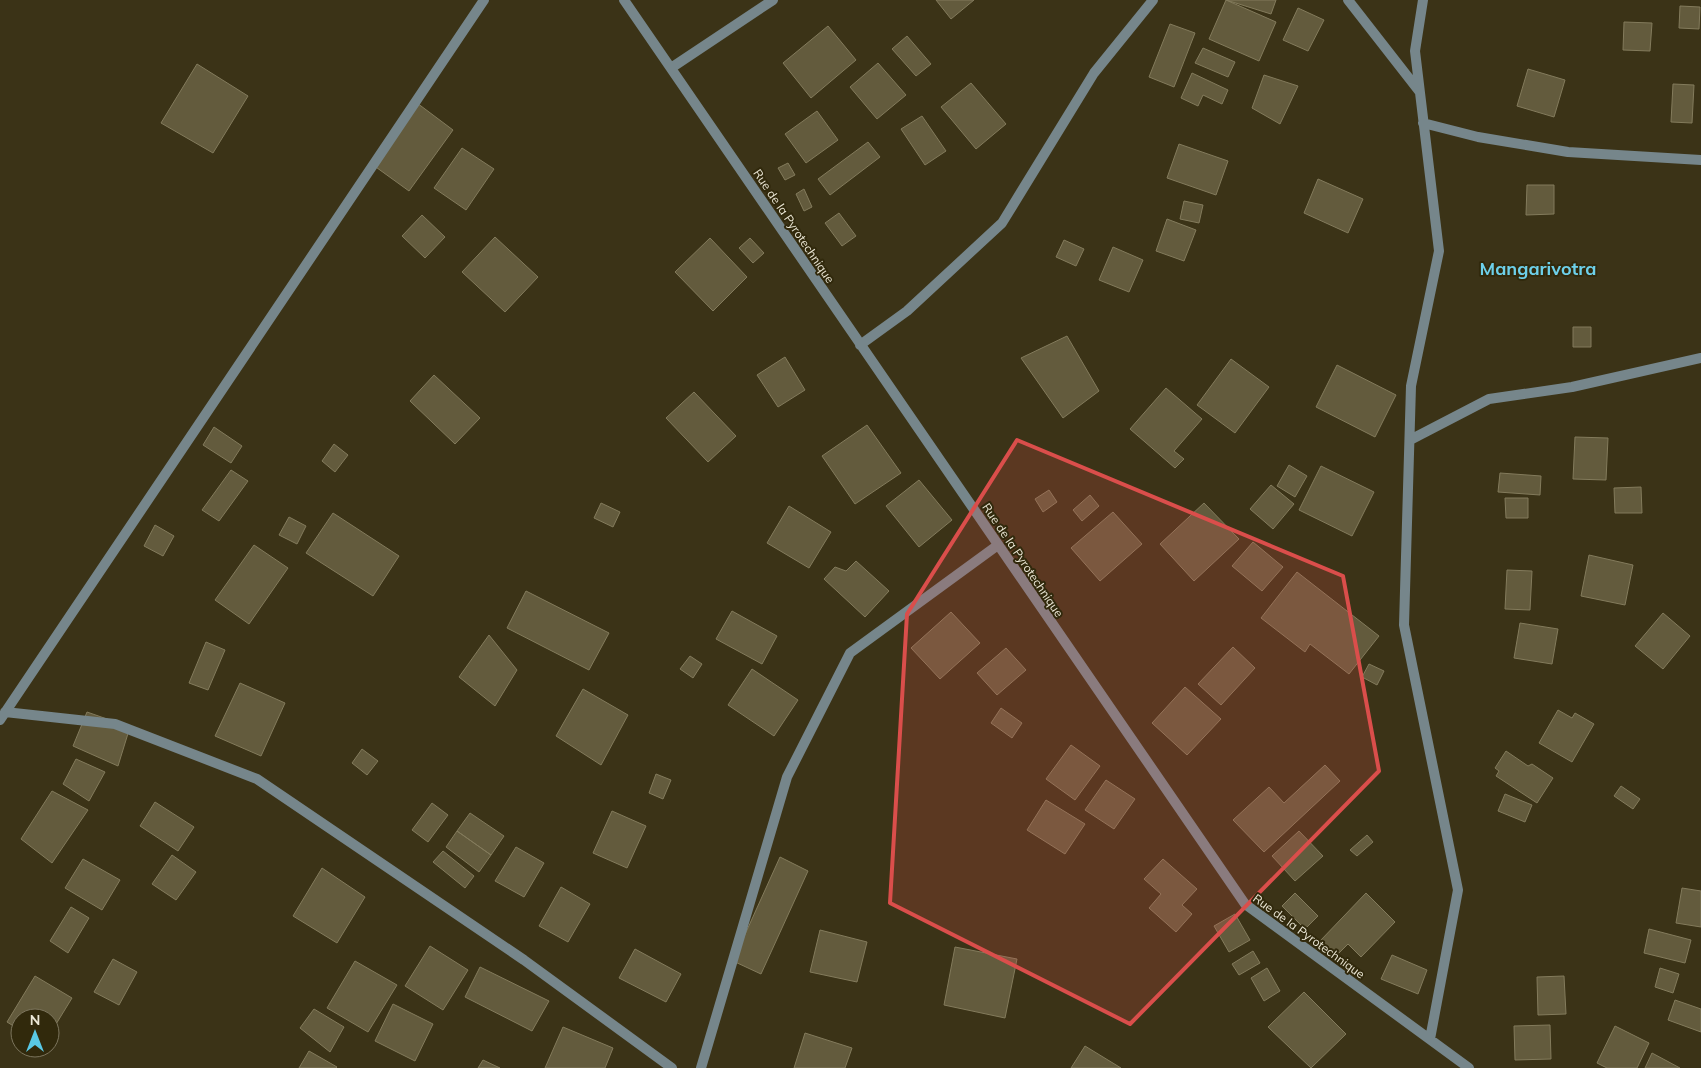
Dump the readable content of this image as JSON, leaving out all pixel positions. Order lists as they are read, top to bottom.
{
  "streets": {
    "street": ["Rue de la Pyrotechnique"]
  },
  "districts": ["Mangarivotra"],
  "north": "top"
}
